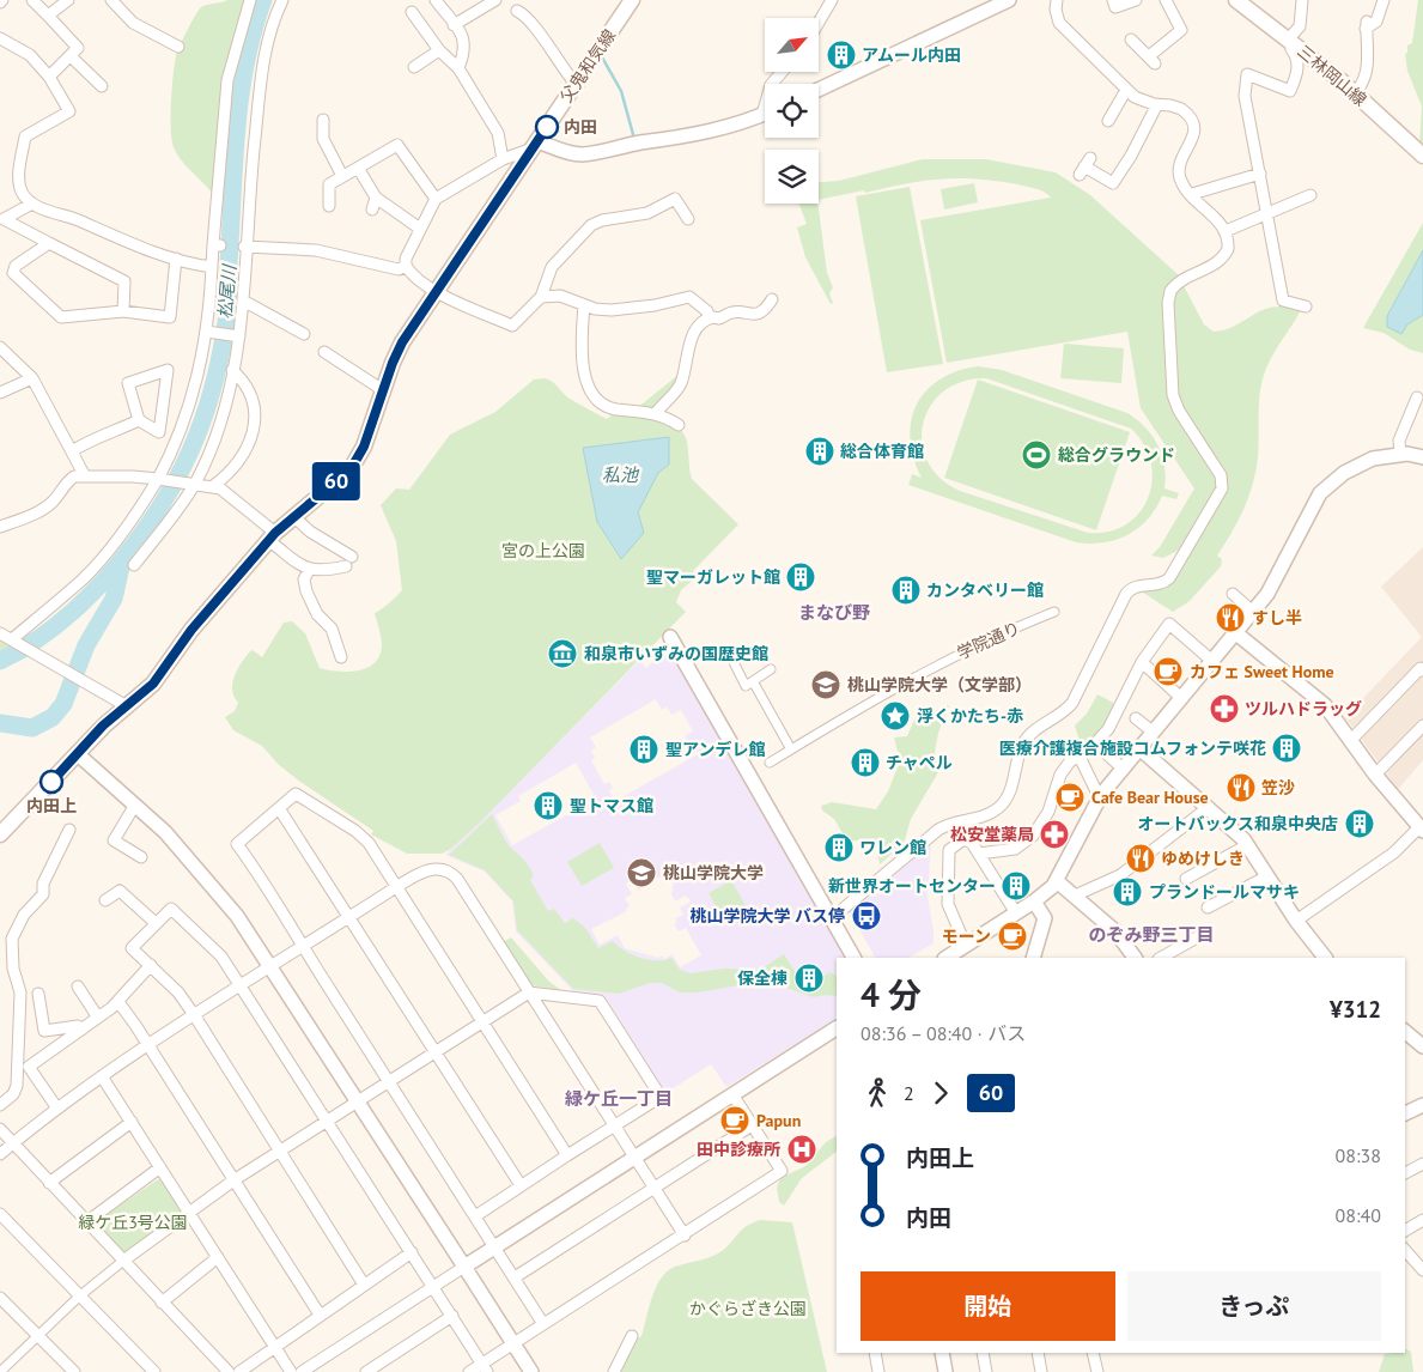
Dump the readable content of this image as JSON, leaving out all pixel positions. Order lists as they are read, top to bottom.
{
  "streets": {
    "main road": ["父鬼和気線", "三林岡山線"],
    "street": ["学院通り"]
  },
  "districts": ["まなび野", "のぞみ野三丁目", "緑ケ丘一丁目"],
  "water": ["松尾川", "私池"],
  "parks": ["宮の上公園", "緑ケ丘3号公園", "かぐらざき公園"],
  "places": {
    "building": [
      "アムール内田",
      "総合体育館",
      "聖マーガレット館",
      "カンタベリー館",
      "医療介護複合施設コムフォンテ咲花",
      "聖アンデレ館",
      "チャペル",
      "聖トマス館",
      "オートバックス和泉中央店",
      "ワレン館",
      "新世界オートセンター",
      "プランドールマサキ",
      "保全棟"
    ],
    "other": ["内田", "内田上"],
    "sports": ["総合グラウンド"],
    "restaurant": ["すし半", "笠沙", "ゆめけしき"],
    "museum": ["和泉市いずみの国歴史館"],
    "cafe": [
      "カフェ Sweet Home",
      "Cafe Bear House",
      "モーン",
      "Papun"
    ],
    "school or university": ["桃山学院大学（文学部）", "桃山学院大学"],
    "pharmacy": ["ツルハドラッグ", "松安堂薬局"],
    "place": ["浮くかたち-赤"],
    "bus stop": ["桃山学院大学 バス停"],
    "hospital": ["田中診療所"]
  },
  "lines": ["bus line 60"],
  "north": "top right",
  "page": {
    "on_map": "60",
    "heading": ["4 分", "08:36 – 08:40 · バス", "¥312"],
    "legs": ["2", "60"],
    "list": [
      {
        "name": "内田上",
        "value": "08:38"
      },
      {
        "name": "内田",
        "value": "08:40"
      }
    ],
    "buttons": ["開始", "きっぷ"]
  }
}
